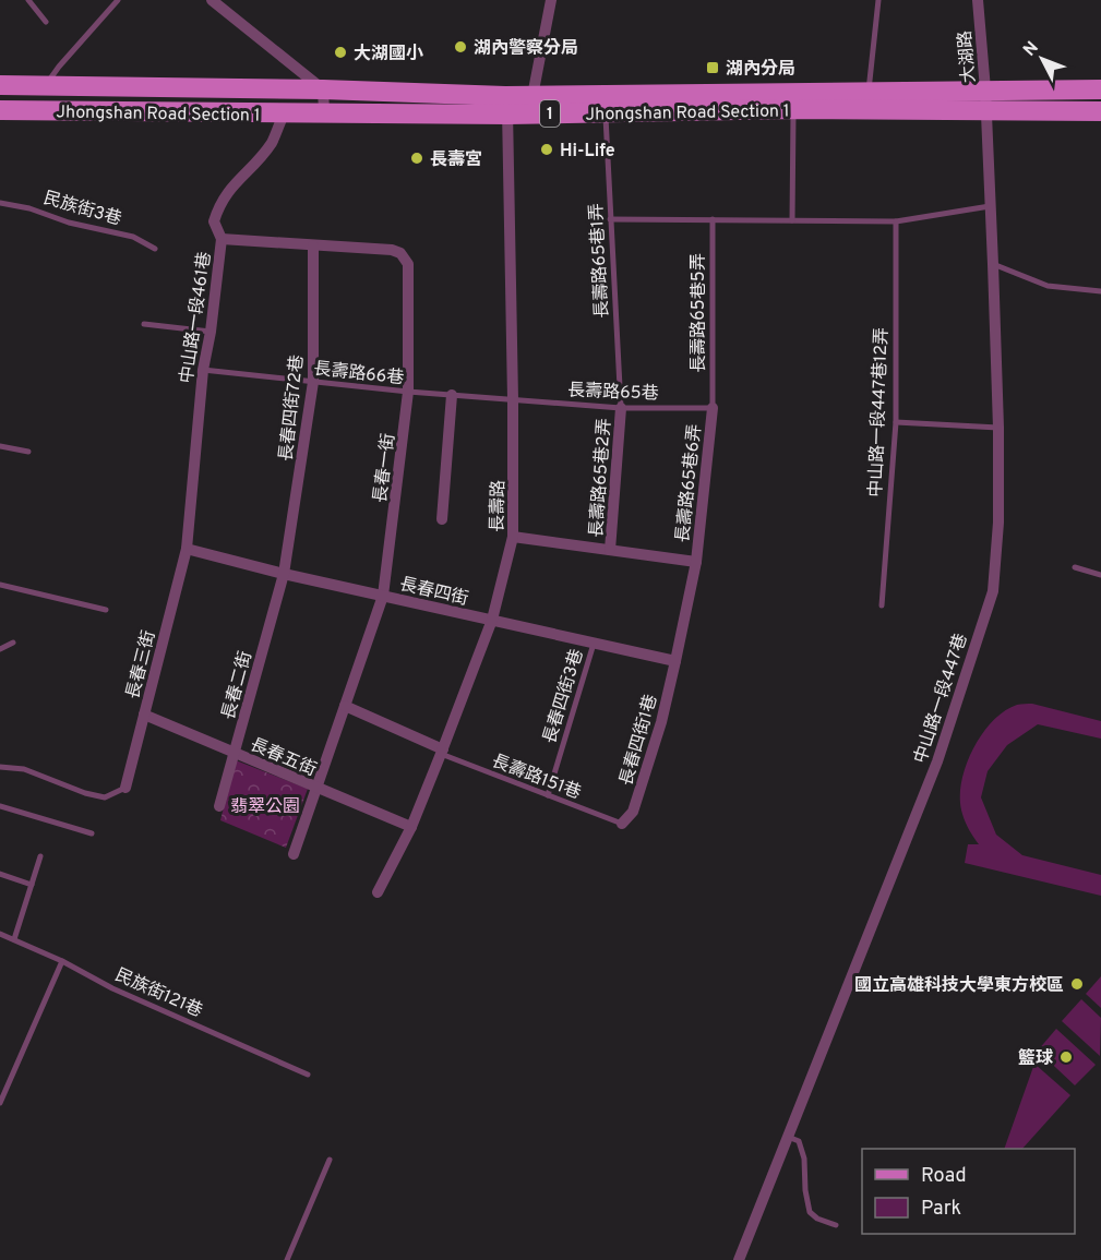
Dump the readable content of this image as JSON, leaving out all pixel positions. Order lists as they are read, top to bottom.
{
  "streets": {
    "main road": ["Jhongshan Road Section 1", "1"],
    "street": [
      "大湖路",
      "中山路一段461巷",
      "長春四街72巷",
      "長春一街",
      "長壽路65巷2弄",
      "長壽路65巷6弄",
      "長壽路",
      "長春四街",
      "長春三街",
      "長春二街",
      "中山路一段447巷",
      "長春四街1巷",
      "長春五街"
    ],
    "lane": [
      "民族街3巷",
      "長壽路65巷1弄",
      "長壽路65巷5弄",
      "長壽路66巷",
      "長壽路65巷",
      "中山路一段447巷12弄",
      "長春四街3巷",
      "長壽路151巷",
      "民族街121巷"
    ]
  },
  "crossings": [
    ["大湖路", "Jhongshan Road Section 1"],
    ["大湖路", "中山路一段447巷"],
    ["Jhongshan Road Section 1", "長壽路65巷1弄"],
    ["Jhongshan Road Section 1", "中山路一段461巷"],
    ["Jhongshan Road Section 1", "長壽路"],
    ["Jhongshan Road Section 1", "中山路一段447巷"],
    ["長壽路65巷1弄", "長壽路65巷"],
    ["長壽路65巷1弄", "長壽路65巷2弄"],
    ["長壽路65巷5弄", "長壽路65巷"],
    ["長壽路65巷5弄", "長壽路65巷6弄"],
    ["中山路一段461巷", "長壽路66巷"],
    ["中山路一段461巷", "長春一街"],
    ["中山路一段461巷", "長春四街"],
    ["中山路一段461巷", "長春三街"],
    ["長壽路66巷", "長壽路65巷"],
    ["長壽路66巷", "長春四街72巷"],
    ["長壽路66巷", "長春一街"],
    ["長壽路66巷", "長壽路"],
    ["長壽路65巷", "長壽路65巷2弄"],
    ["長壽路65巷", "長壽路65巷6弄"],
    ["長壽路65巷", "長壽路"],
    ["長春四街72巷", "長春一街"],
    ["長春四街72巷", "長春四街"],
    ["長春四街72巷", "長春二街"],
    ["長春一街", "長春四街"],
    ["長春一街", "長春五街"],
    ["長壽路65巷6弄", "長春四街"],
    ["長壽路65巷6弄", "長春四街1巷"],
    ["長壽路", "長春四街"],
    ["長壽路", "長春五街"],
    ["長壽路", "長壽路151巷"],
    ["長春四街", "長春三街"],
    ["長春四街", "長春二街"],
    ["長春四街", "長春四街3巷"],
    ["長春四街", "長春四街1巷"],
    ["長春三街", "長春五街"],
    ["長春二街", "長春五街"],
    ["長春四街3巷", "長壽路151巷"],
    ["長春四街1巷", "長壽路151巷"]
  ],
  "parks": ["翡翠公園"],
  "places": {
    "other": [
      "湖內警察分局",
      "大湖國小",
      "Hi-Life",
      "長壽宮",
      "國立高雄科技大學東方校區",
      "籃球"
    ],
    "transit": ["湖內分局"]
  },
  "legend": ["Road", "Park"],
  "north": "top left"
}
